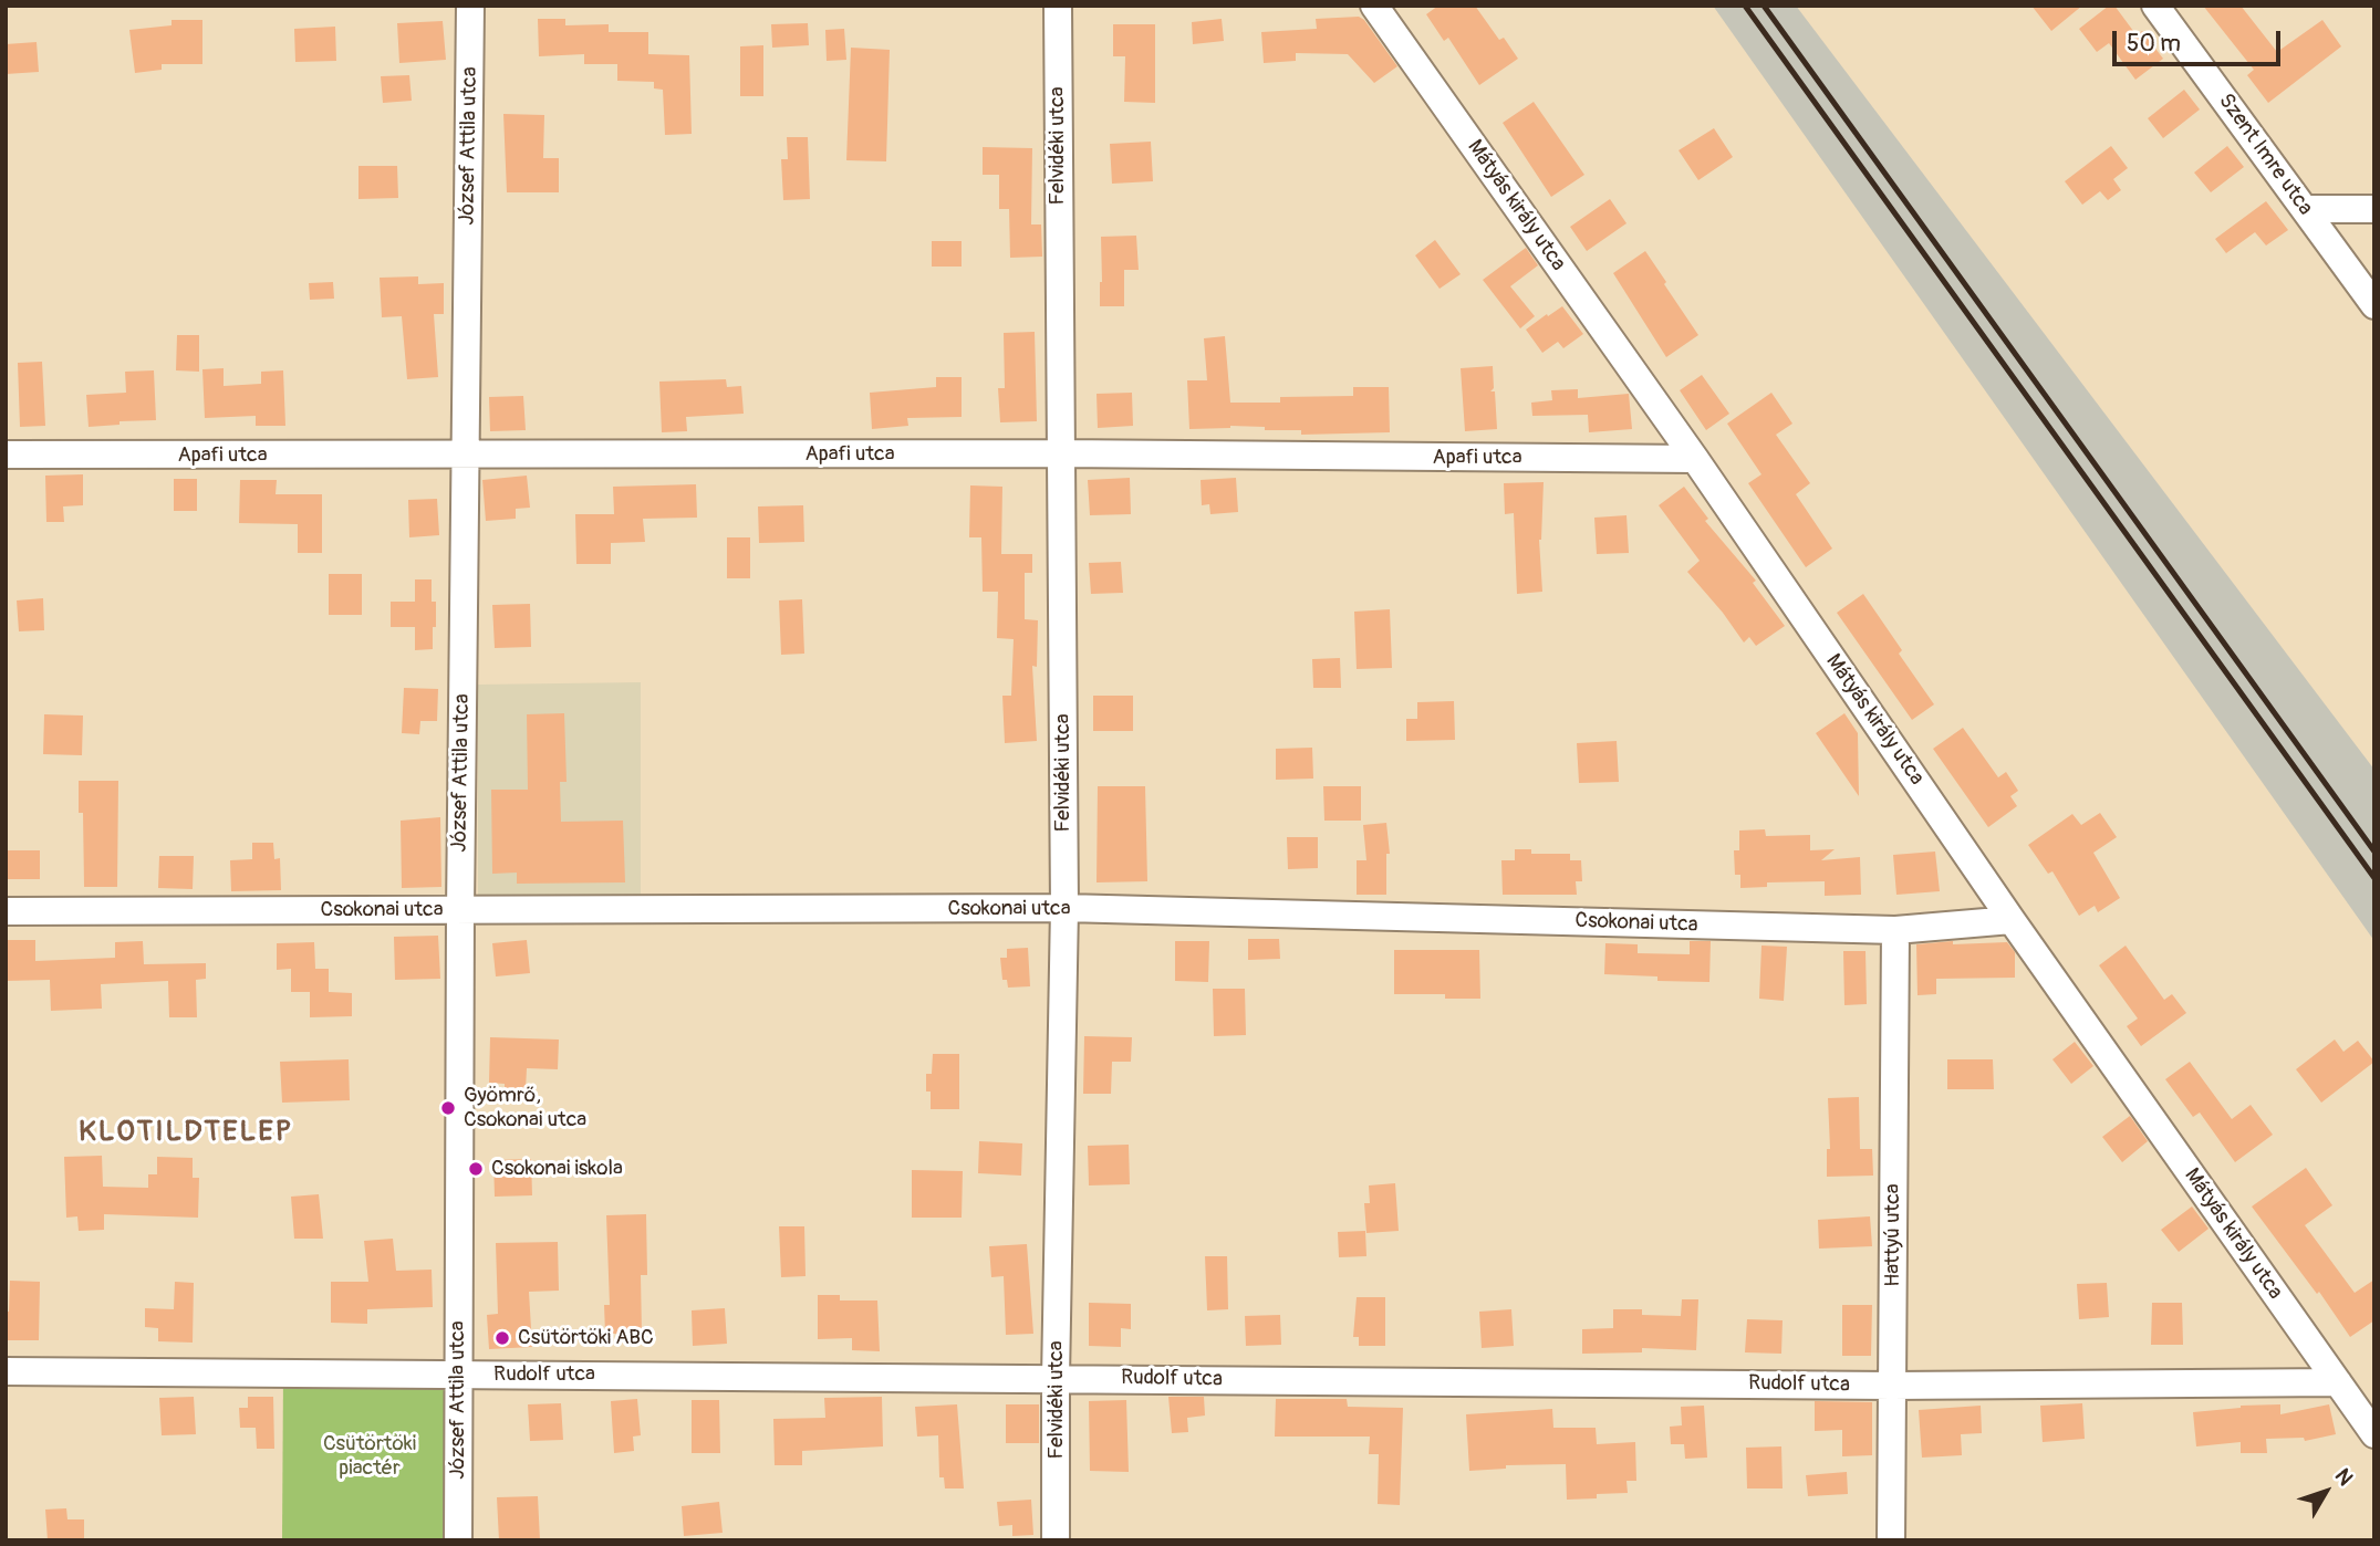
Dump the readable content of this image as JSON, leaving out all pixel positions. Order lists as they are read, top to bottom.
{
  "streets": {
    "street": [
      "József Attila utca",
      "Felvidéki utca",
      "Szent Imre utca",
      "Mátyás király utca",
      "Apafi utca",
      "Csokonai utca",
      "Hattyú utca",
      "Rudolf utca"
    ]
  },
  "crossings": [
    ["József Attila utca", "Apafi utca"],
    ["József Attila utca", "Csokonai utca"],
    ["József Attila utca", "Rudolf utca"],
    ["Felvidéki utca", "Apafi utca"],
    ["Felvidéki utca", "Csokonai utca"],
    ["Felvidéki utca", "Rudolf utca"],
    ["Mátyás király utca", "Apafi utca"],
    ["Mátyás király utca", "Csokonai utca"],
    ["Mátyás király utca", "Rudolf utca"],
    ["Csokonai utca", "Hattyú utca"],
    ["Hattyú utca", "Rudolf utca"]
  ],
  "districts": ["KLOTILDTELEP"],
  "parks": ["Csütörtöki piactér"],
  "places": ["Gyömrő, Csokonai utca", "Csokonai iskola", "Csütörtöki ABC"],
  "scale_bar": "50 m",
  "north": "top right"
}
